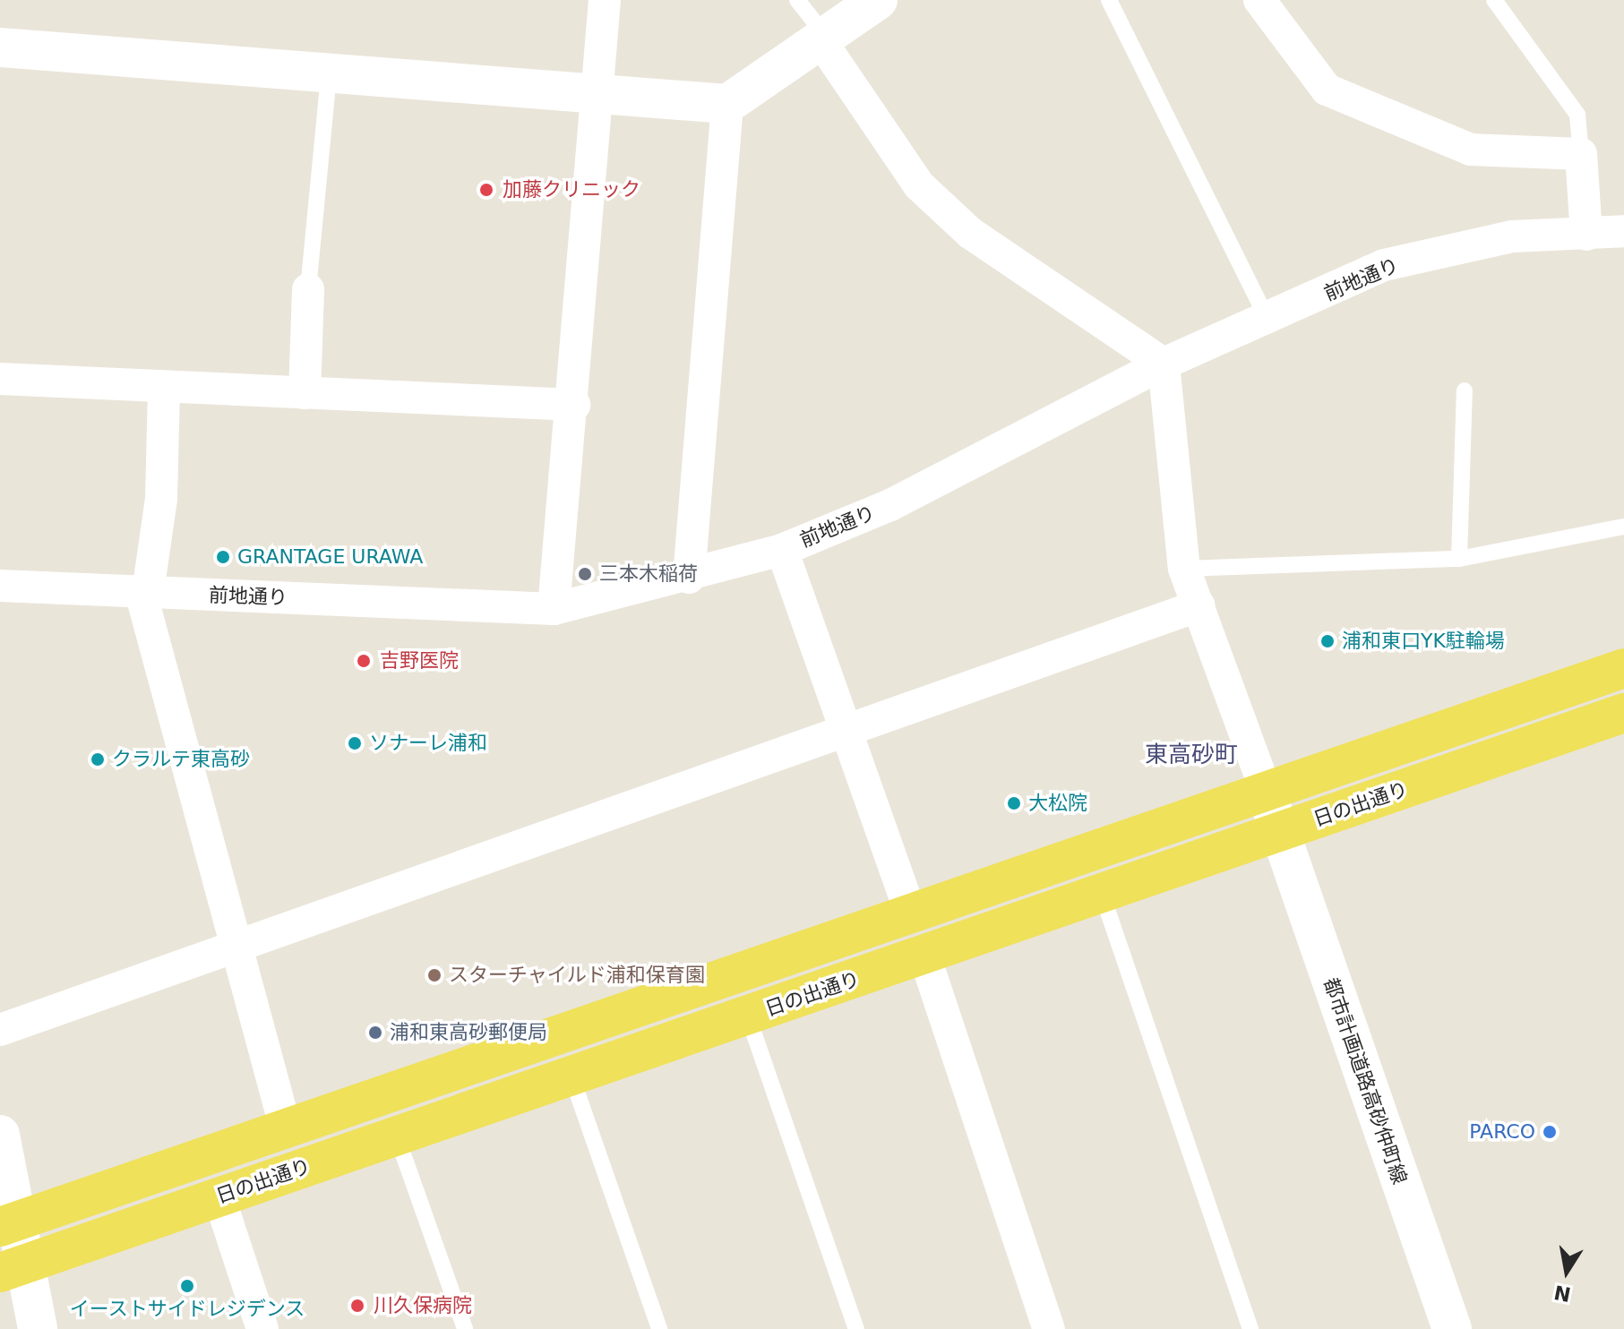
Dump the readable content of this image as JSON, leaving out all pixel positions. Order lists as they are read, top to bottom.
{
  "streets": {
    "main road": ["日の出通り"],
    "street": ["前地通り", "都市計画道路高砂仲町線"]
  },
  "crossings": [
    ["日の出通り", "都市計画道路高砂仲町線"]
  ],
  "districts": ["東高砂町"],
  "places": [
    "加藤クリニック",
    "GRANTAGE URAWA",
    "三本木稲荷",
    "浦和東口YK駐輪場",
    "吉野医院",
    "ソナーレ浦和",
    "クラルテ東高砂",
    "大松院",
    "スターチャイルド浦和保育園",
    "浦和東高砂郵便局",
    "PARCO",
    "イーストサイドレジデンス",
    "川久保病院"
  ],
  "north": "bottom"
}
